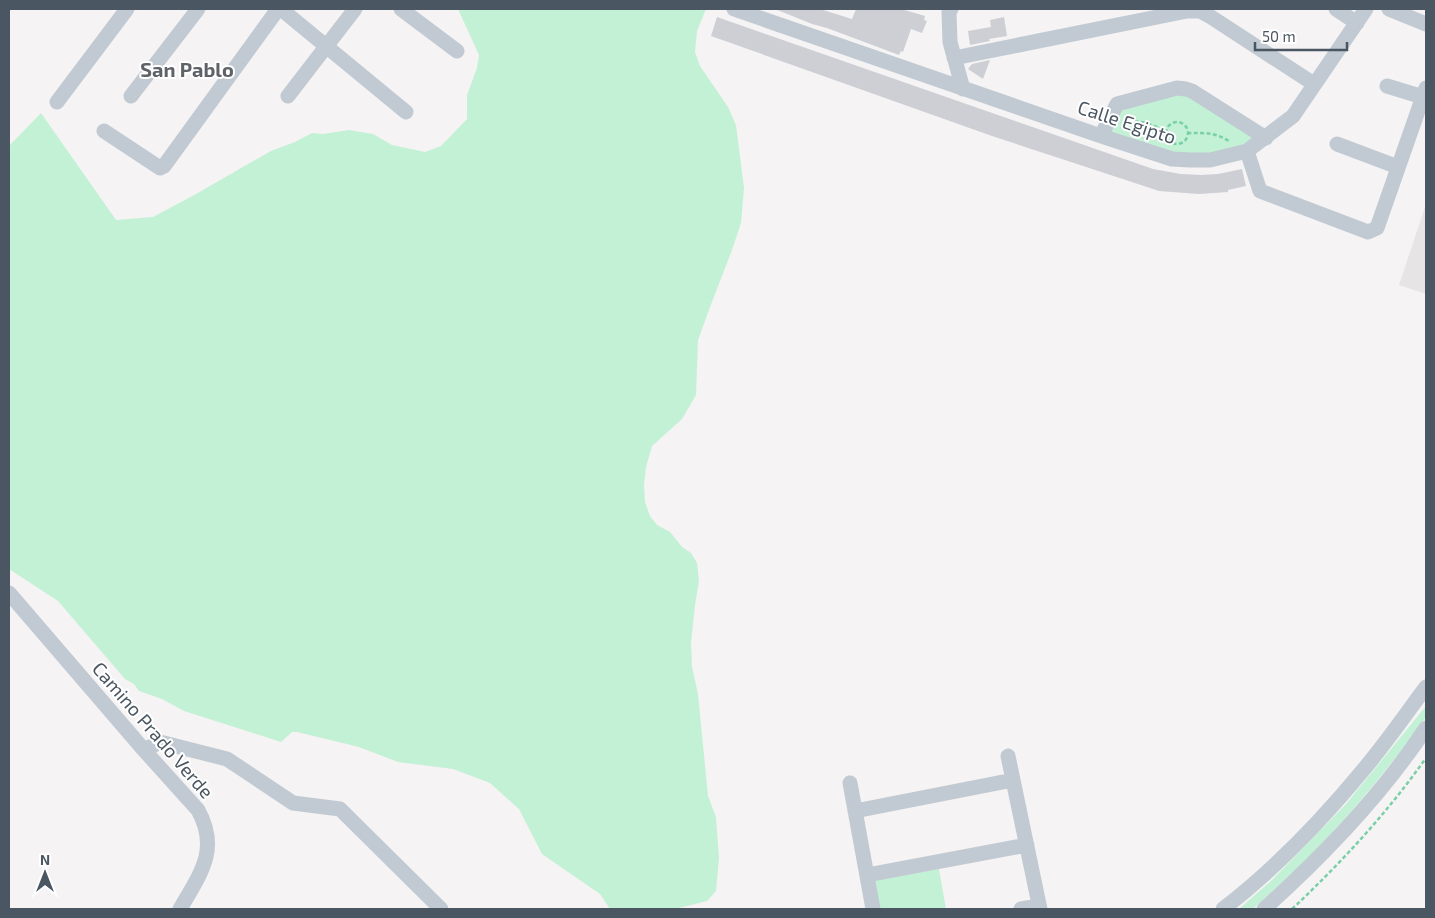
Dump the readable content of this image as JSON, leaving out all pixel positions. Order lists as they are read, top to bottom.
{
  "streets": {
    "street": ["Calle Egipto", "Camino Prado Verde"]
  },
  "districts": ["San Pablo"],
  "scale_bar": "50 m",
  "north": "top"
}
